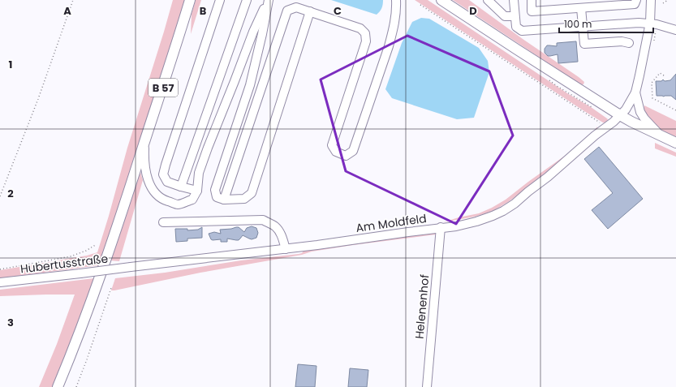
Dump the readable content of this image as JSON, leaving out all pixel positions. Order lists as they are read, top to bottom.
{
  "streets": {
    "main road": ["B 57"],
    "street": ["Am Moldfeld", "Hubertusstraße", "Helenenhof"]
  },
  "crossings": [
    ["Am Moldfeld", "Hubertusstraße"],
    ["Am Moldfeld", "Helenenhof"]
  ],
  "scale_bar": "100 m",
  "grid": {
    "columns": [
      "A",
      "B",
      "C",
      "D"
    ],
    "rows": ["1", "2", "3"]
  }
}
